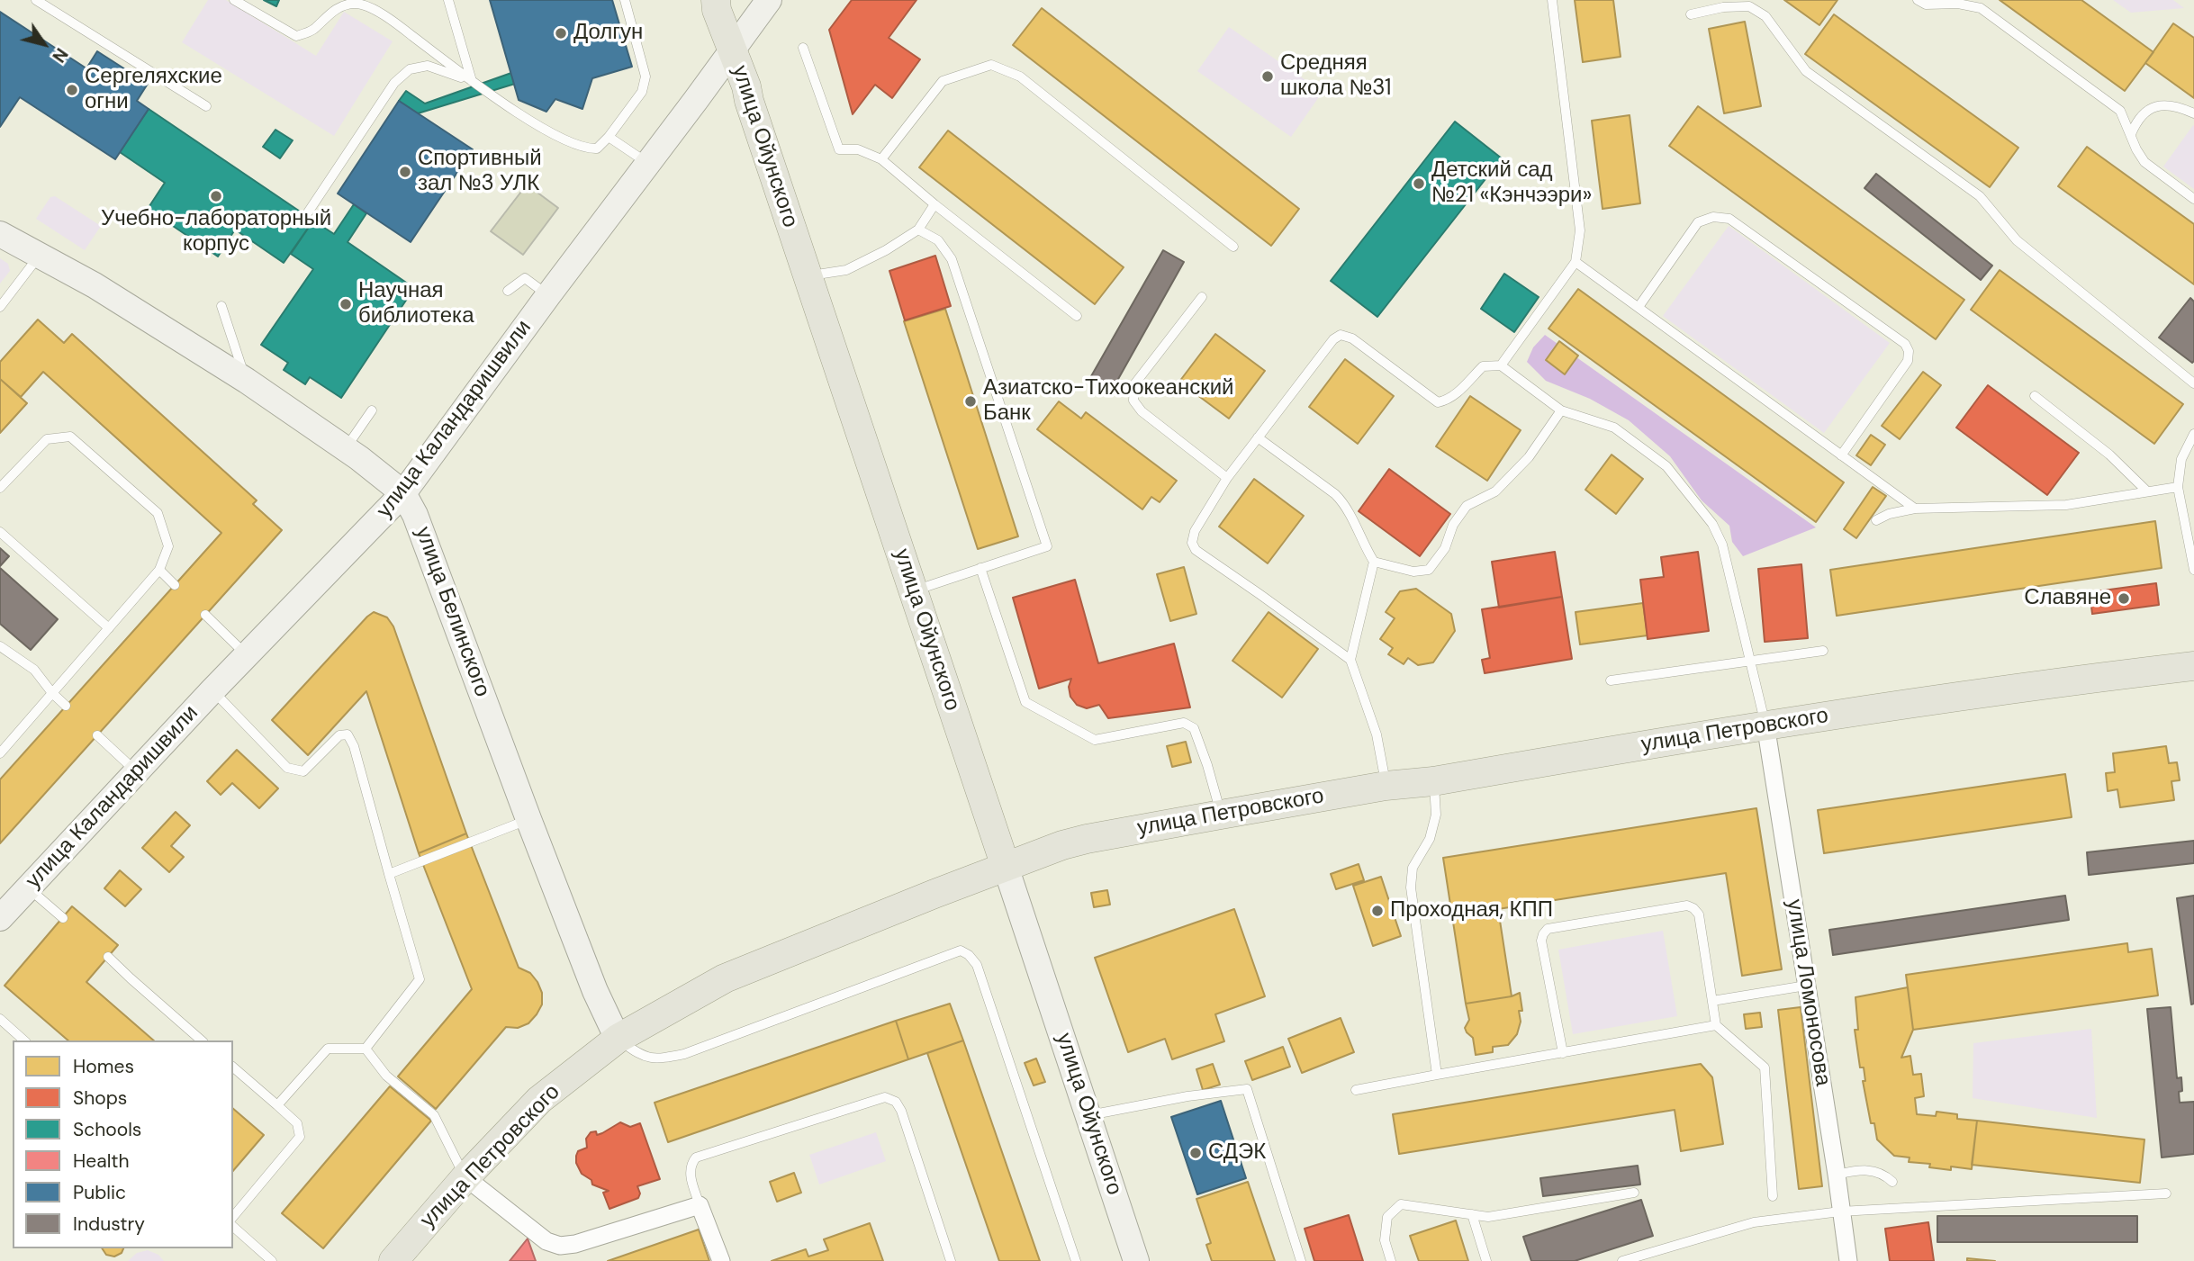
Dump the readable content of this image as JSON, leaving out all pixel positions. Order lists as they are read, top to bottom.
{
  "streets": {
    "main road": ["улица Ойунского", "улица Петровского"],
    "street": ["улица Каландаришвили", "улица Белинского", "улица Ломоносова"]
  },
  "crossings": [
    ["улица Ойунского", "улица Каландаришвили"],
    ["улица Ойунского", "улица Петровского"],
    ["улица Каландаришвили", "улица Белинского"],
    ["улица Белинского", "улица Петровского"],
    ["улица Петровского", "улица Ломоносова"]
  ],
  "places": [
    "Долгун",
    "Средняя школа №31",
    "Сергеляхские огни",
    "Спортивный зал №3 УЛК",
    "Детский сад №21 «Кэнчээри»",
    "Учебно-лабораторный корпус",
    "Научная библиотека",
    "Азиатско-Тихоокеанский Банк",
    "Славяне",
    "Проходная, КПП",
    "СДЭК"
  ],
  "legend": [
    "Homes",
    "Shops",
    "Schools",
    "Health",
    "Public",
    "Industry"
  ],
  "north": "bottom right"
}
